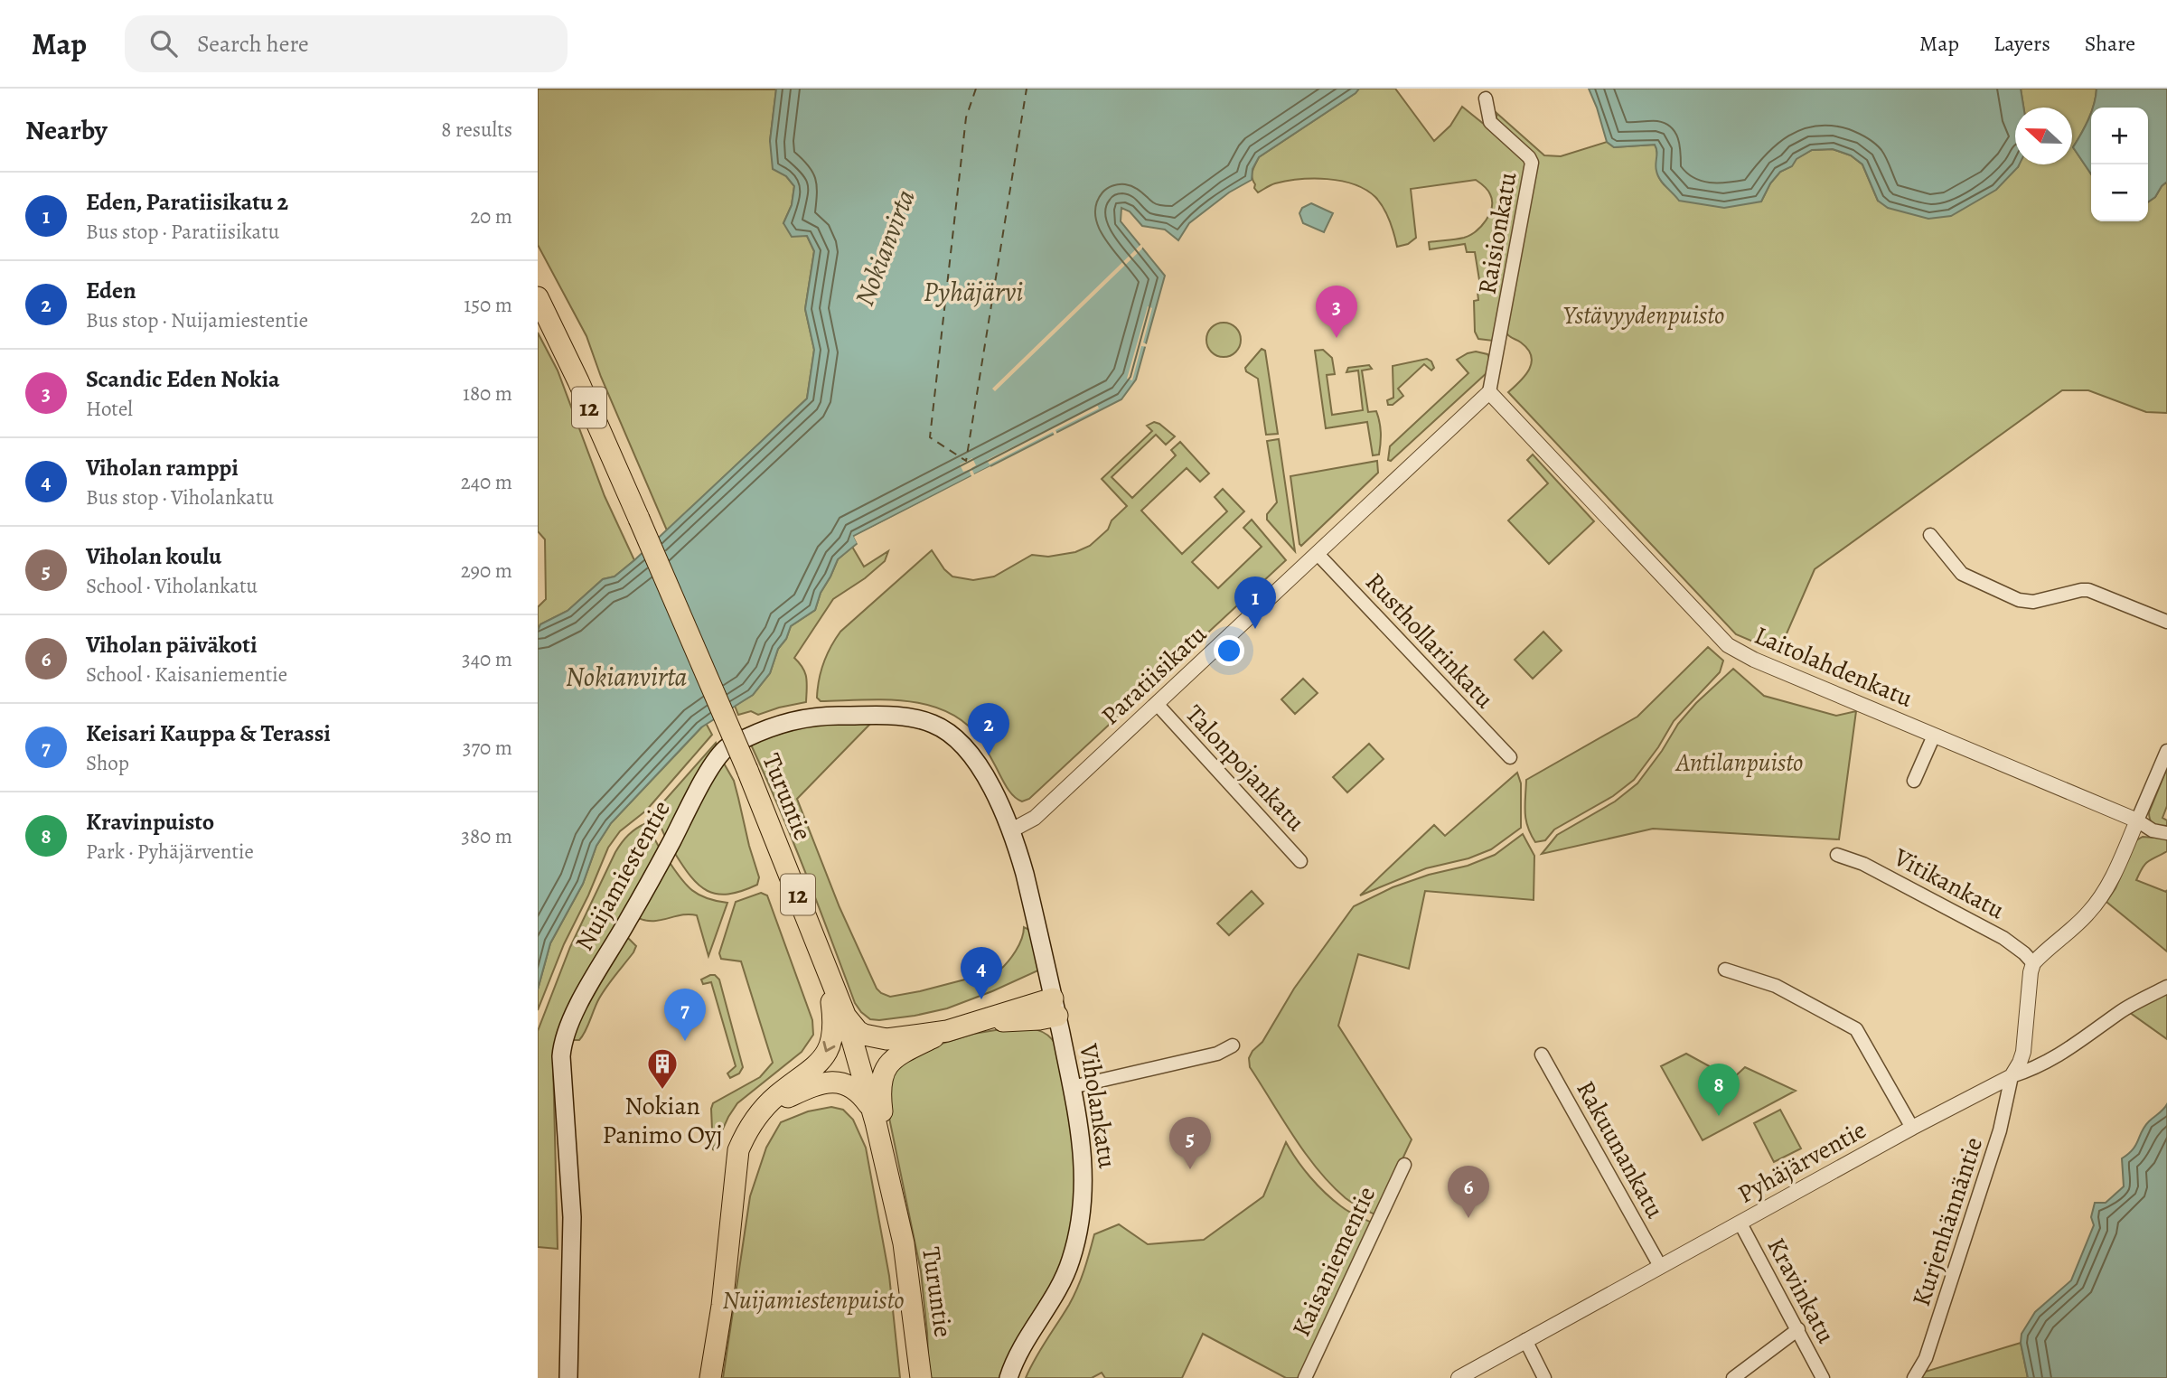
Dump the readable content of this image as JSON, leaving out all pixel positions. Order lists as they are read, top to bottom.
{
  "streets": {
    "highway": ["12", "Turuntie"],
    "main road": ["Nuijamiestentie", "Viholankatu"],
    "street": [
      "Raisionkatu",
      "Rusthollarinkatu",
      "Laitolahdenkatu",
      "Paratiisikatu",
      "Talonpojankatu",
      "Vitikankatu",
      "Rakuunankatu",
      "Pyhäjärventie",
      "Kurjenhännäntie",
      "Kaisaniementie",
      "Kravinkatu"
    ]
  },
  "crossings": [
    ["Raisionkatu", "Laitolahdenkatu"],
    ["Raisionkatu", "Paratiisikatu"],
    ["Rusthollarinkatu", "Paratiisikatu"],
    ["Laitolahdenkatu", "Paratiisikatu"],
    ["Paratiisikatu", "Talonpojankatu"],
    ["Paratiisikatu", "Nuijamiestentie"],
    ["Paratiisikatu", "Viholankatu"],
    ["Nuijamiestentie", "Viholankatu"],
    ["Rakuunankatu", "Pyhäjärventie"],
    ["Pyhäjärventie", "Kurjenhännäntie"],
    ["Pyhäjärventie", "Kravinkatu"]
  ],
  "water": ["Nokianvirta", "Pyhäjärvi"],
  "parks": ["Ystävyydenpuisto", "Antilanpuisto", "Nuijamiestenpuisto"],
  "places": {
    "building": ["Nokian Panimo Oyj"]
  },
  "north": "left",
  "page": {
    "header": "Map",
    "search": "Search here",
    "nav": ["Map", "Layers", "Share"],
    "heading": ["Nearby", "8 results"],
    "map_buttons": ["+", "−"],
    "list": [
      {
        "mark": "1",
        "name": "Eden, Paratiisikatu 2",
        "note": "Bus stop · Paratiisikatu",
        "value": "20 m"
      },
      {
        "mark": "2",
        "name": "Eden",
        "note": "Bus stop · Nuijamiestentie",
        "value": "150 m"
      },
      {
        "mark": "3",
        "name": "Scandic Eden Nokia",
        "note": "Hotel",
        "value": "180 m"
      },
      {
        "mark": "4",
        "name": "Viholan ramppi",
        "note": "Bus stop · Viholankatu",
        "value": "240 m"
      },
      {
        "mark": "5",
        "name": "Viholan koulu",
        "note": "School · Viholankatu",
        "value": "290 m"
      },
      {
        "mark": "6",
        "name": "Viholan päiväkoti",
        "note": "School · Kaisaniementie",
        "value": "340 m"
      },
      {
        "mark": "7",
        "name": "Keisari Kauppa & Terassi",
        "note": "Shop",
        "value": "370 m"
      },
      {
        "mark": "8",
        "name": "Kravinpuisto",
        "note": "Park · Pyhäjärventie",
        "value": "380 m"
      }
    ],
    "pins": [
      "3",
      "1",
      "2",
      "4",
      "7",
      "8",
      "5",
      "6"
    ]
  }
}
